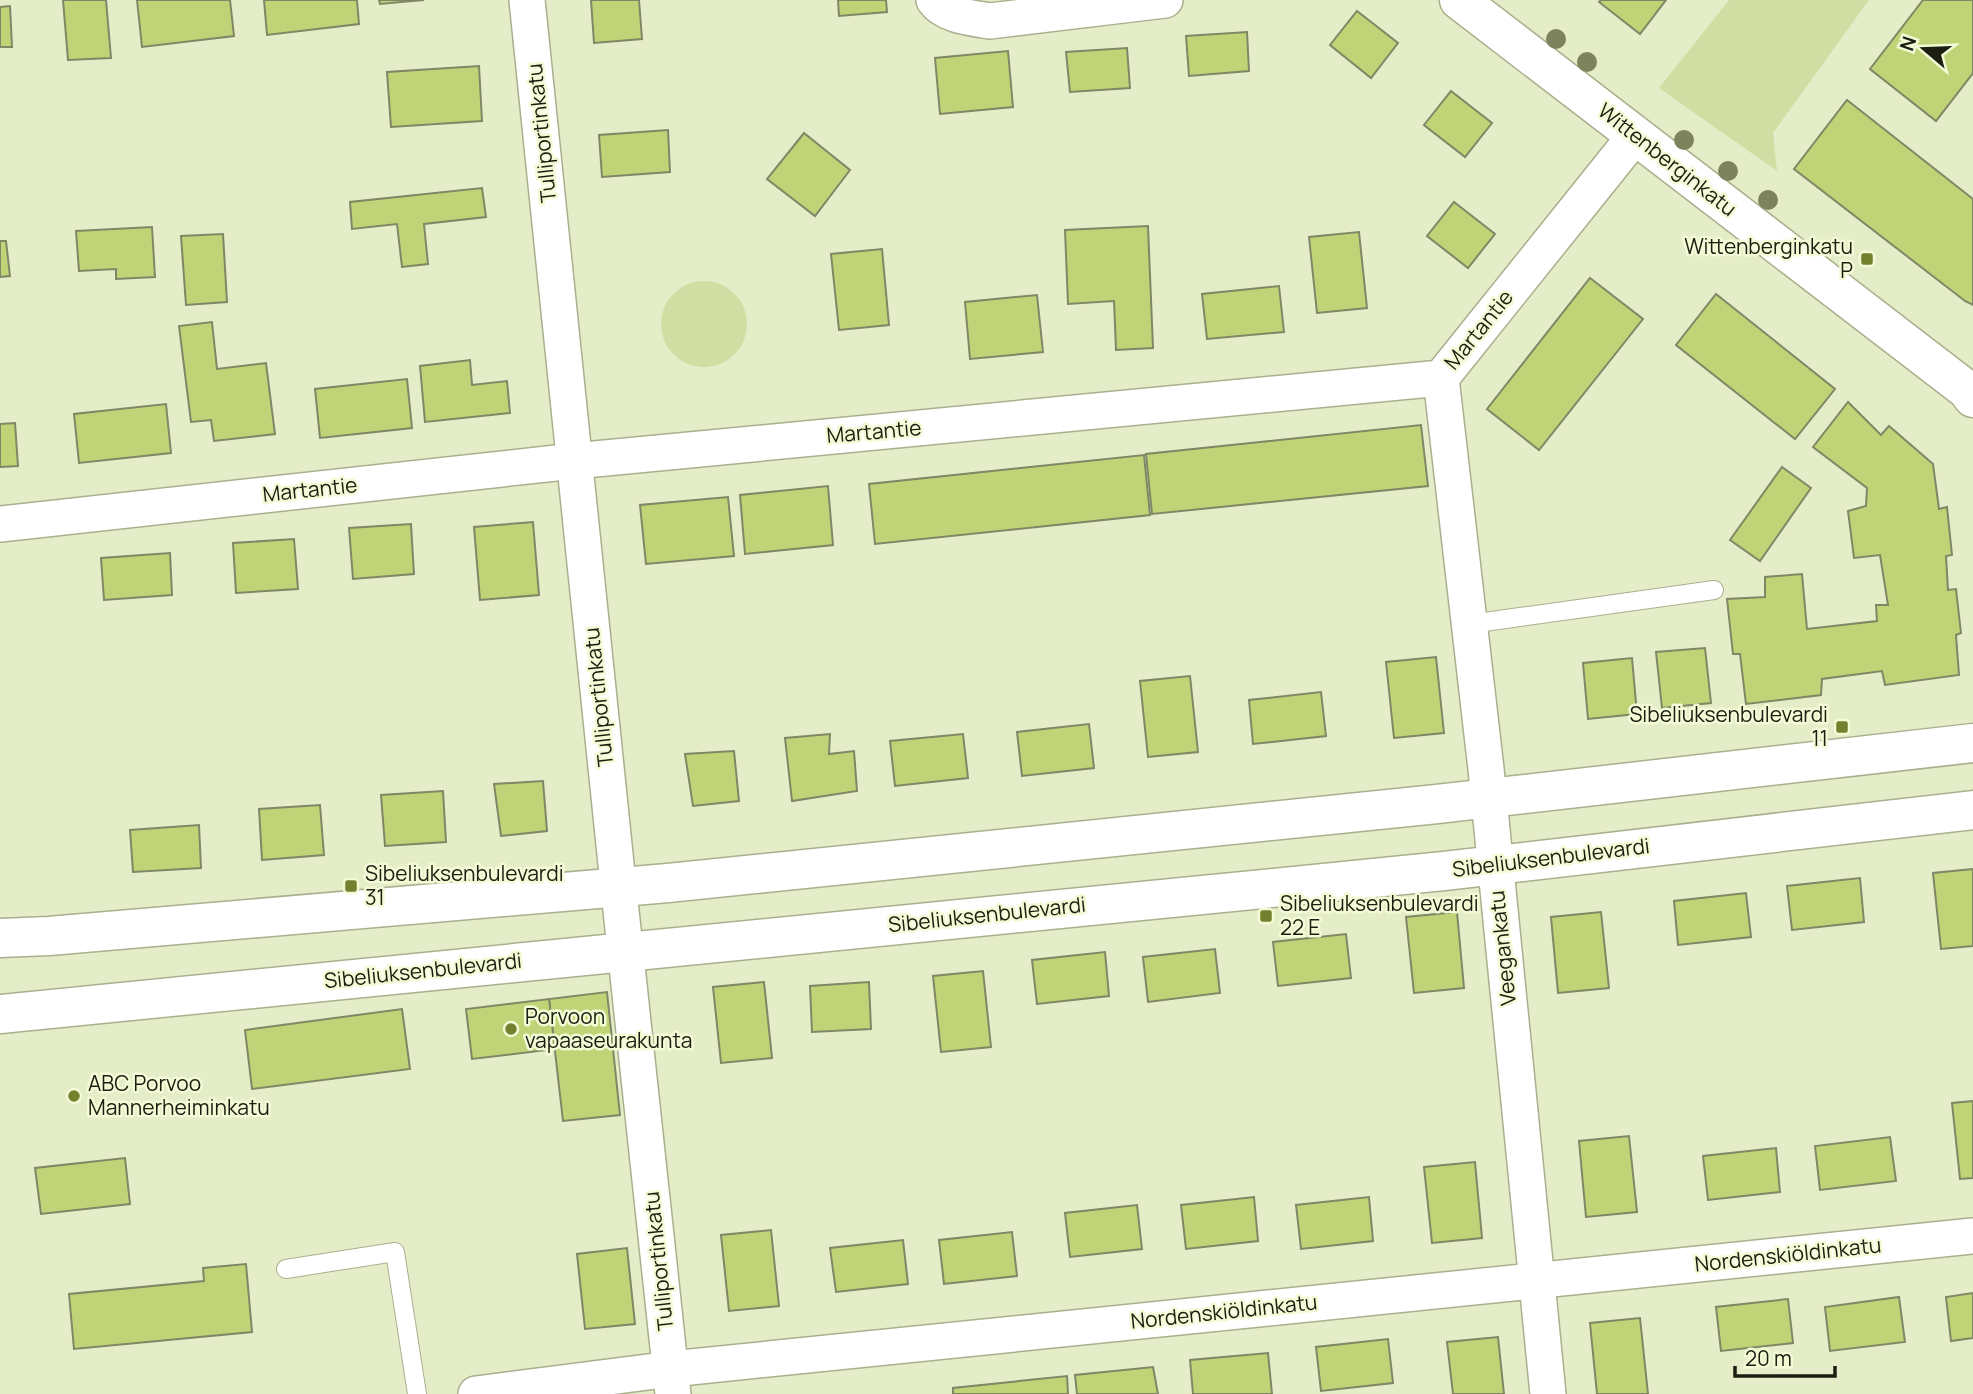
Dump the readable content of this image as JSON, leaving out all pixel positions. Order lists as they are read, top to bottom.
{
  "streets": {
    "main road": ["Wittenberginkatu", "Sibeliuksenbulevardi"],
    "street": [
      "Tulliportinkatu",
      "Martantie",
      "Veegankatu",
      "Nordenskiöldinkatu"
    ]
  },
  "crossings": [
    ["Tulliportinkatu", "Martantie"],
    ["Tulliportinkatu", "Sibeliuksenbulevardi"],
    ["Tulliportinkatu", "Nordenskiöldinkatu"],
    ["Wittenberginkatu", "Martantie"],
    ["Martantie", "Veegankatu"],
    ["Sibeliuksenbulevardi", "Veegankatu"],
    ["Veegankatu", "Nordenskiöldinkatu"]
  ],
  "places": {
    "transit": [
      "Wittenberginkatu P",
      "Sibeliuksenbulevardi 11",
      "Sibeliuksenbulevardi 31",
      "Sibeliuksenbulevardi 22 E"
    ],
    "other": ["Porvoon vapaaseurakunta", "ABC Porvoo Mannerheiminkatu"]
  },
  "scale_bar": "20 m",
  "north": "left"
}
